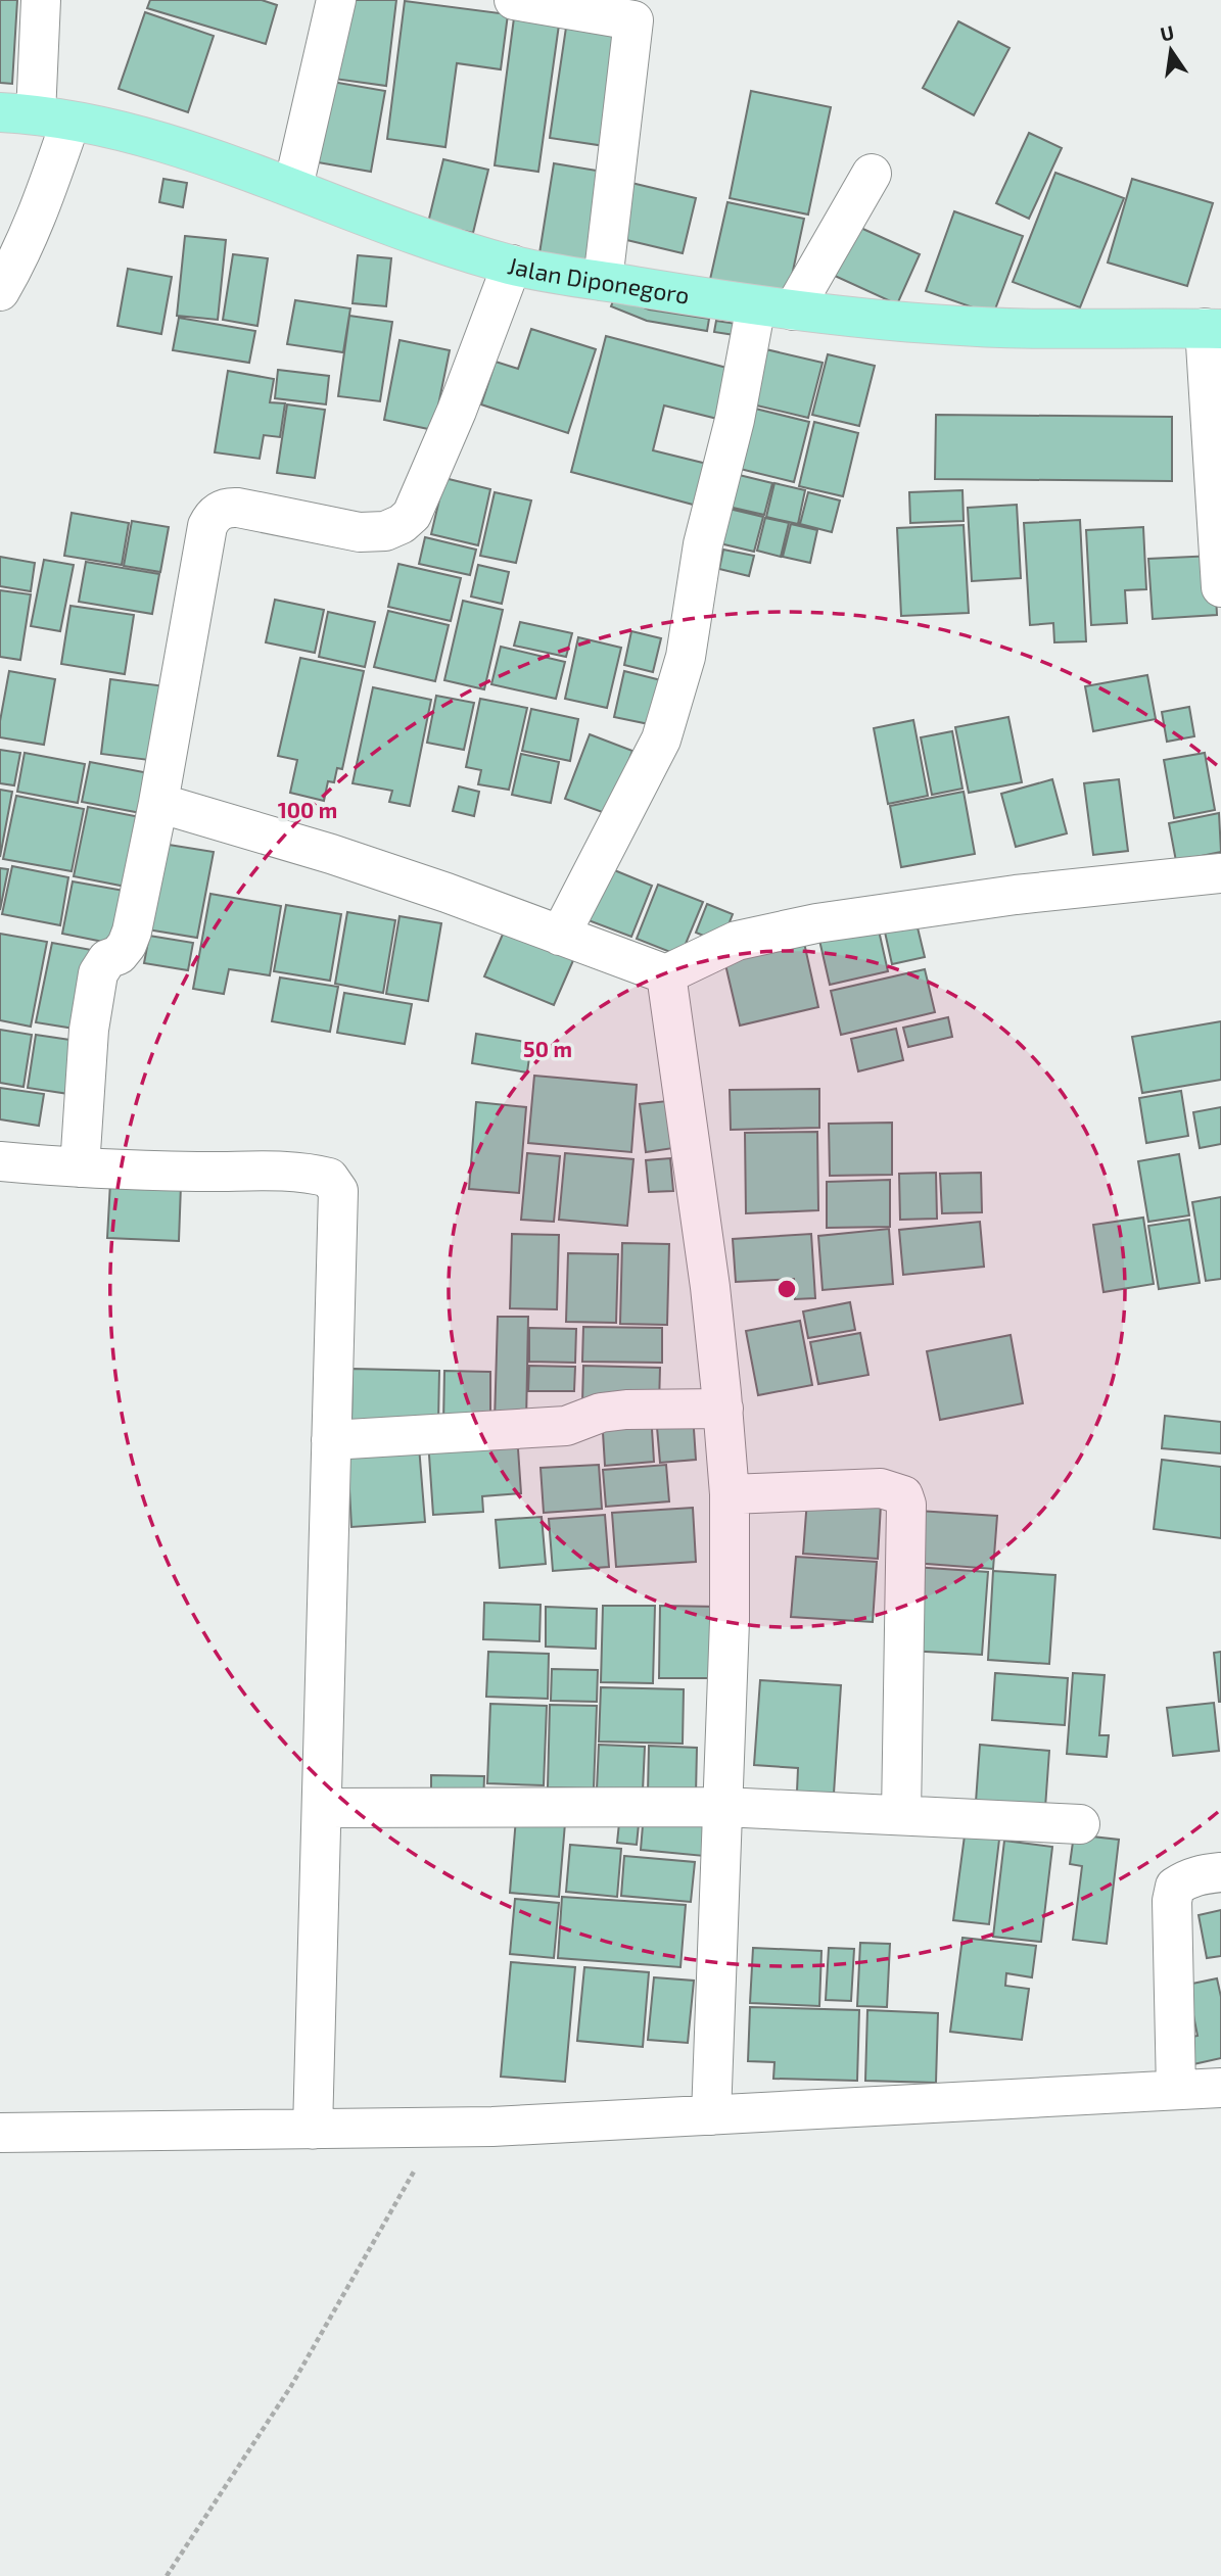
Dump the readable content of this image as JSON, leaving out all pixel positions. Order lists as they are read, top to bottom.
{
  "streets": {
    "main road": ["Jalan Diponegoro"]
  },
  "north": "top",
  "rings": ["100 m", "50 m"]
}
